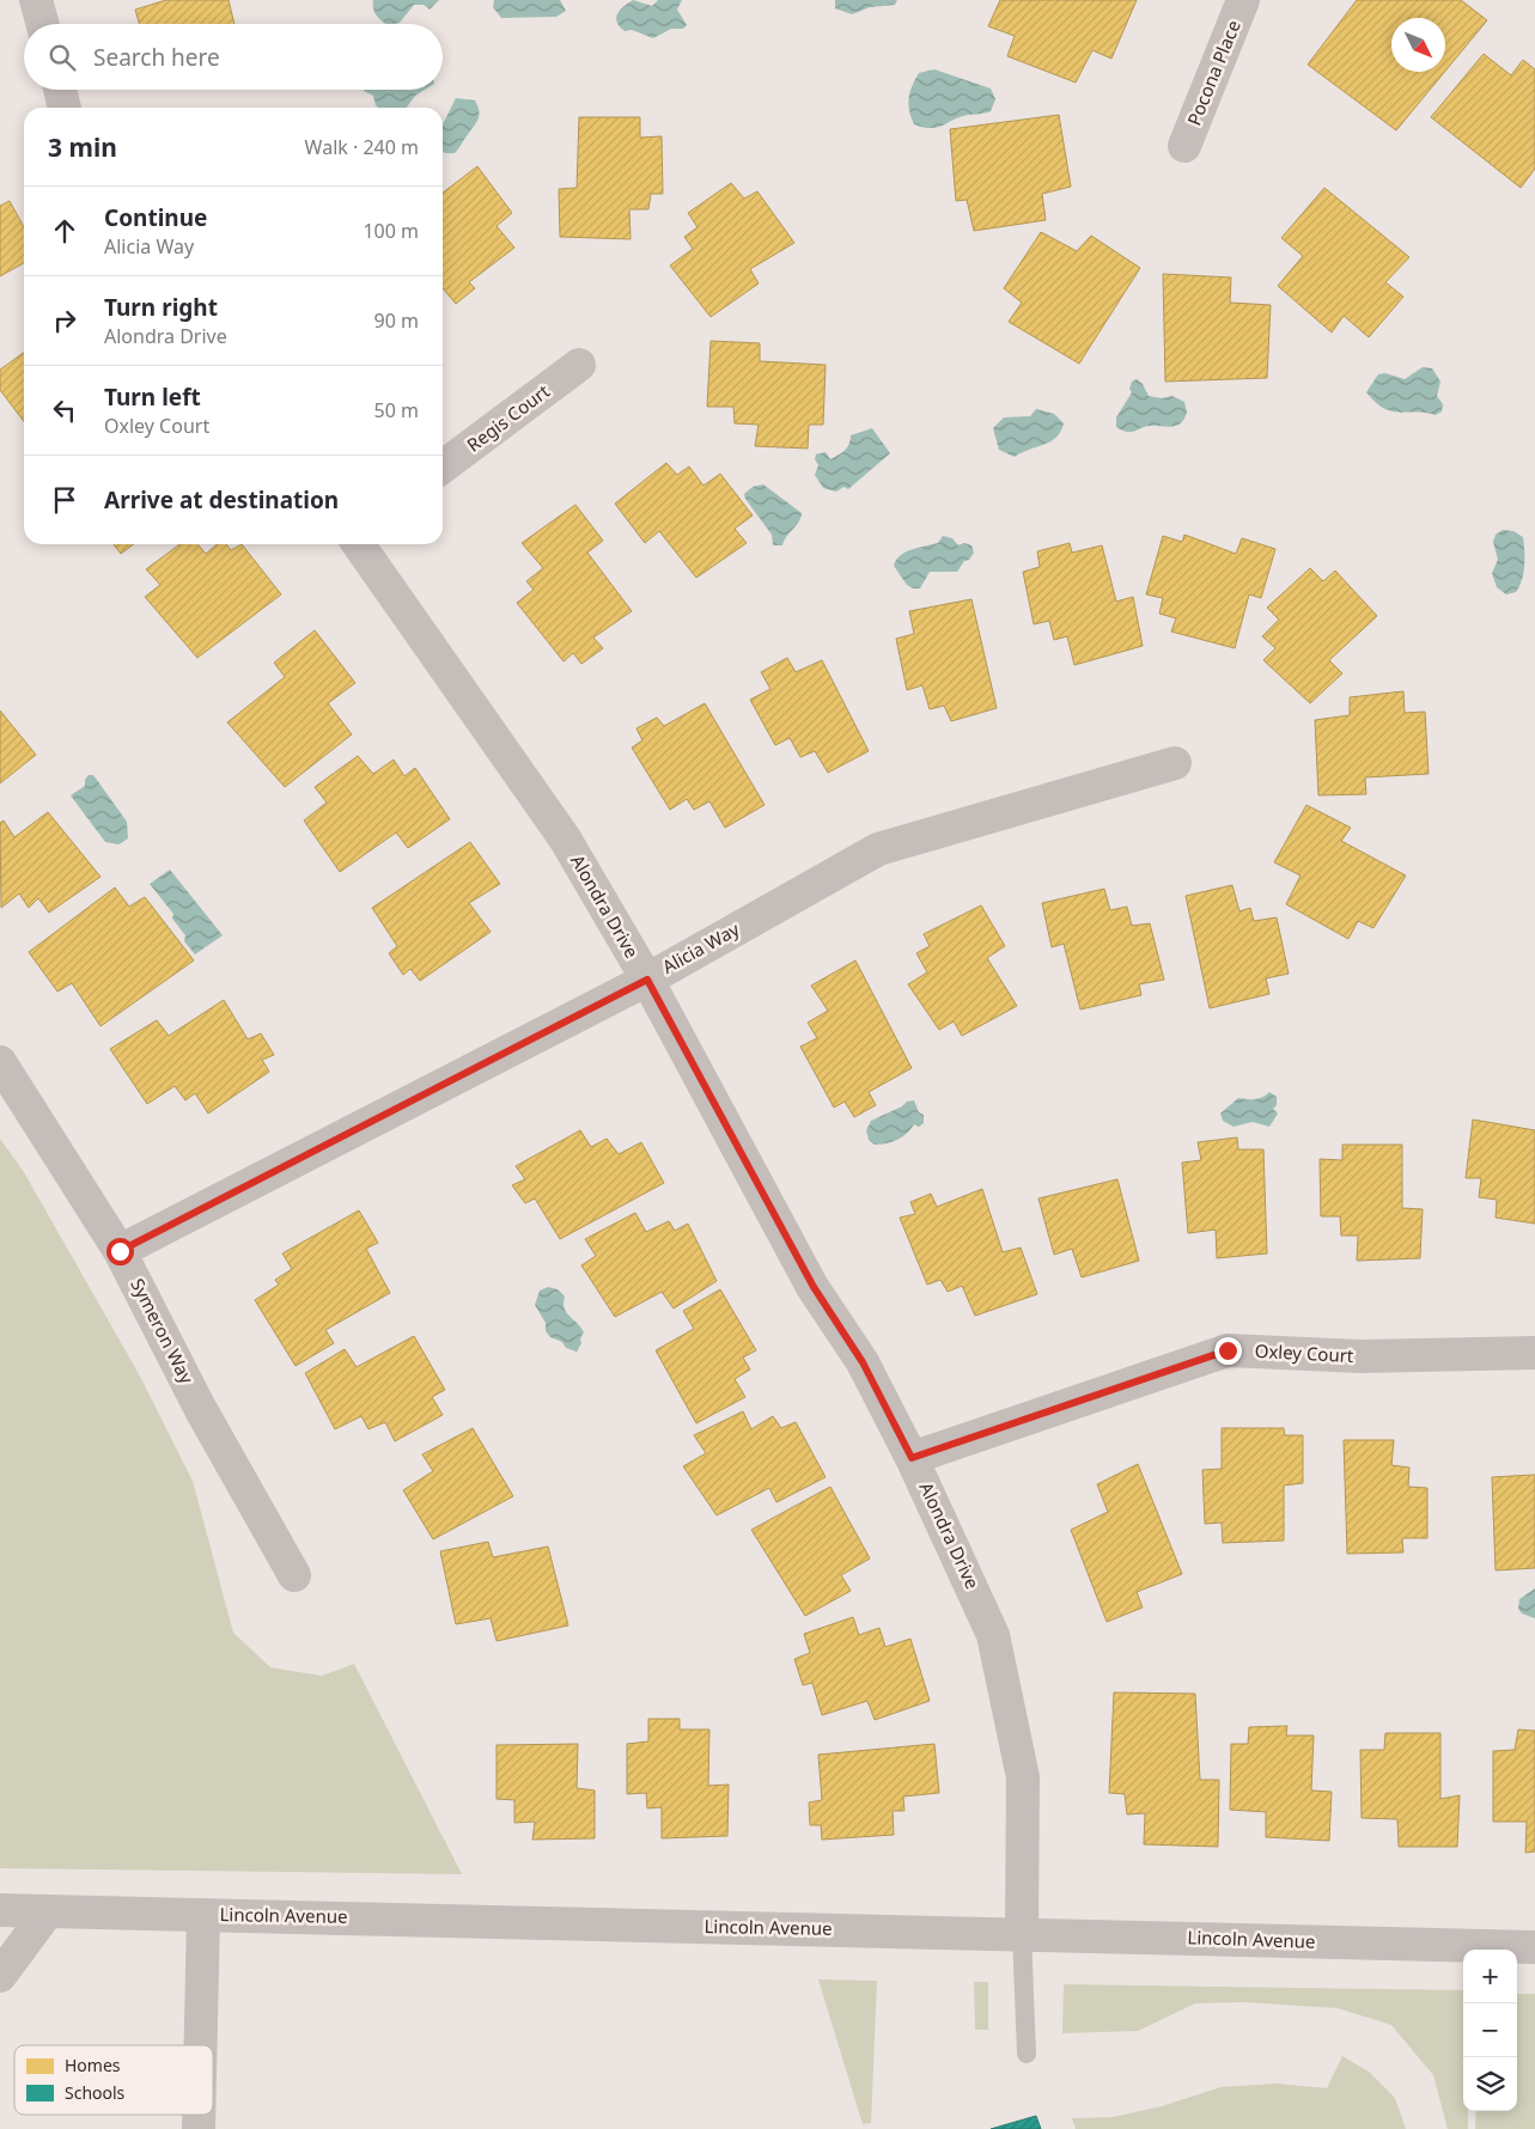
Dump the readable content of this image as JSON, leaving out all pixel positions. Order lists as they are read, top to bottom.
{
  "streets": {
    "street": [
      "Pocona Place",
      "Regis Court",
      "Alondra Drive",
      "Alicia Way",
      "Symeron Way",
      "Oxley Court",
      "Lincoln Avenue"
    ]
  },
  "crossings": [
    ["Alondra Drive", "Alicia Way"],
    ["Alondra Drive", "Oxley Court"],
    ["Alondra Drive", "Lincoln Avenue"],
    ["Alicia Way", "Symeron Way"]
  ],
  "legend": ["Homes", "Schools"],
  "north": "bottom right",
  "page": {
    "search": "Search here",
    "heading": ["3 min", "Walk · 240 m"],
    "list": [
      ["Continue", "Alicia Way", "100 m"],
      ["Turn right", "Alondra Drive", "90 m"],
      ["Turn left", "Oxley Court", "50 m"],
      "Arrive at destination"
    ],
    "map_buttons": ["+", "−"]
  }
}
